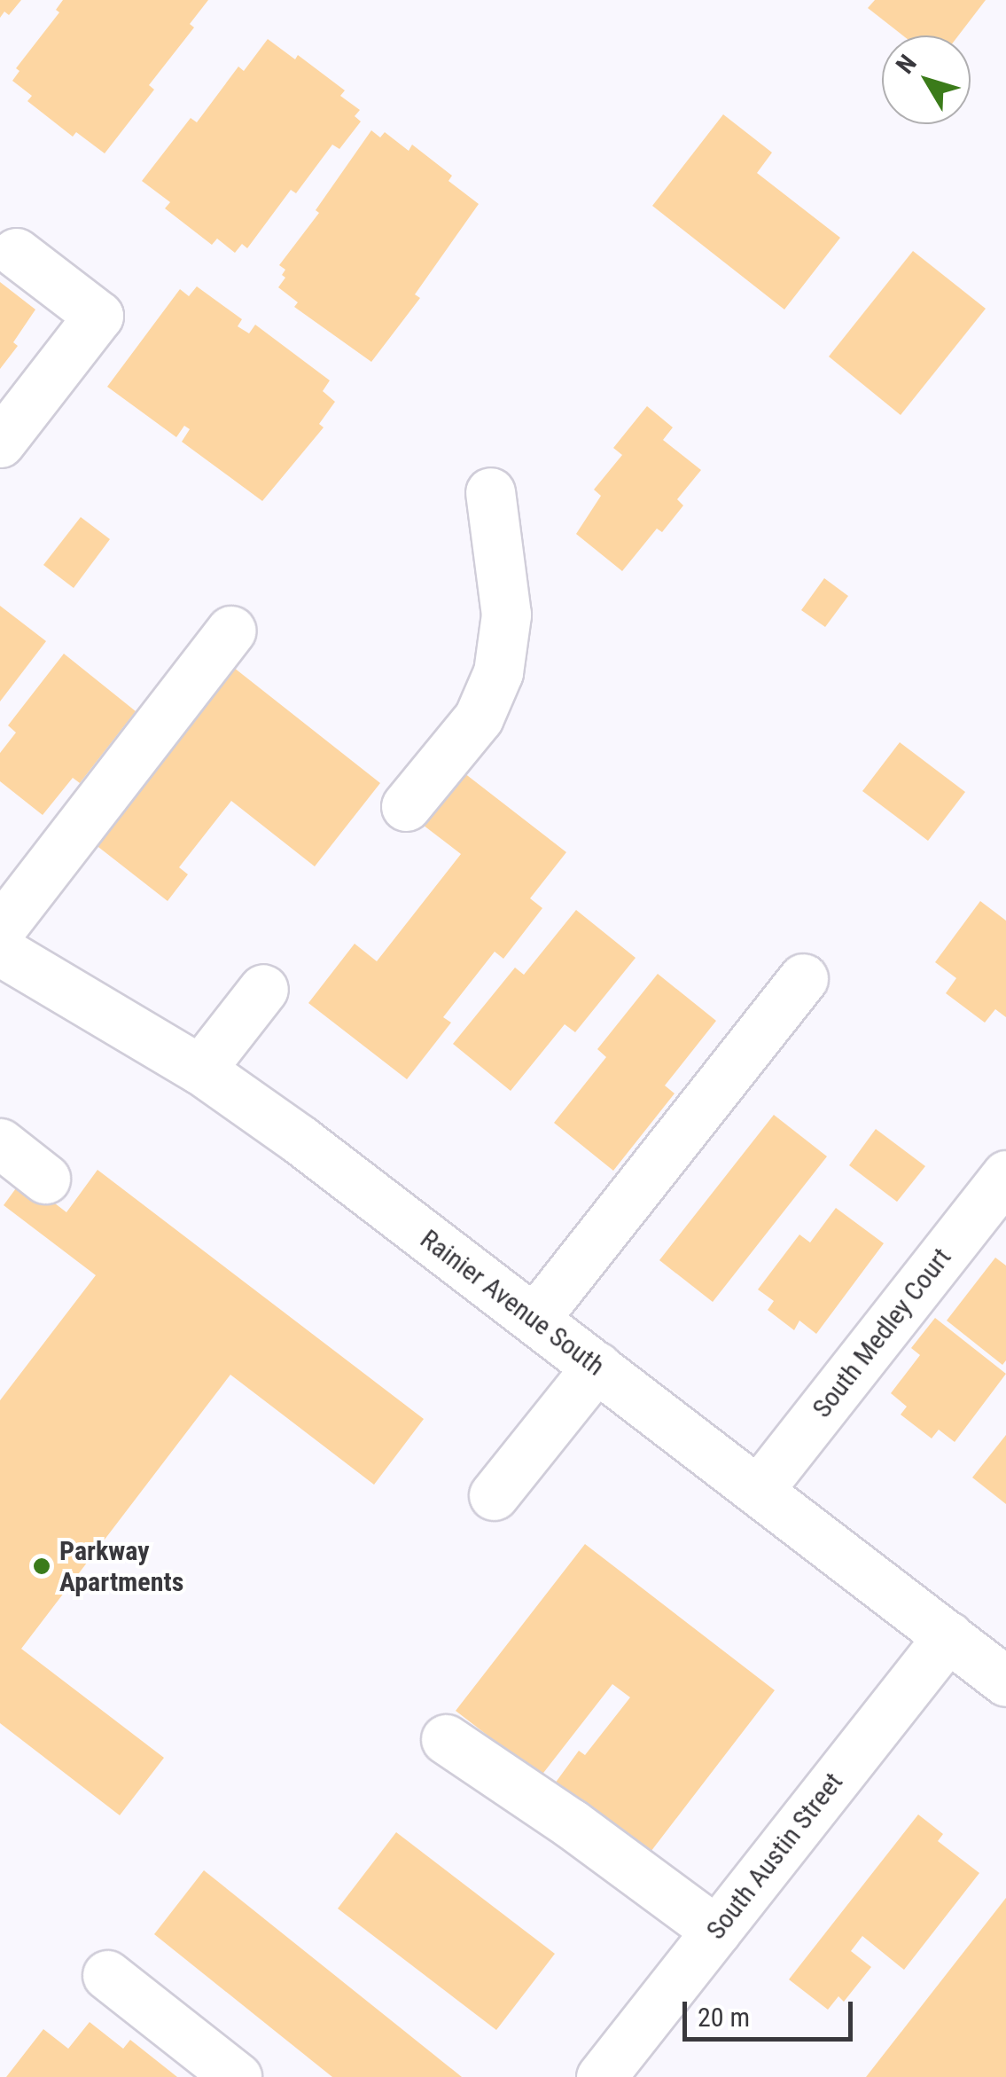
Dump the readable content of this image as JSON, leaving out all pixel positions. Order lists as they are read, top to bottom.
{
  "streets": {
    "main road": ["Rainier Avenue South", "South Medley Court", "South Austin Street"]
  },
  "crossings": [
    ["Rainier Avenue South", "South Medley Court"],
    ["Rainier Avenue South", "South Austin Street"]
  ],
  "places": ["Parkway Apartments"],
  "scale_bar": "20 m",
  "north": "top left"
}
